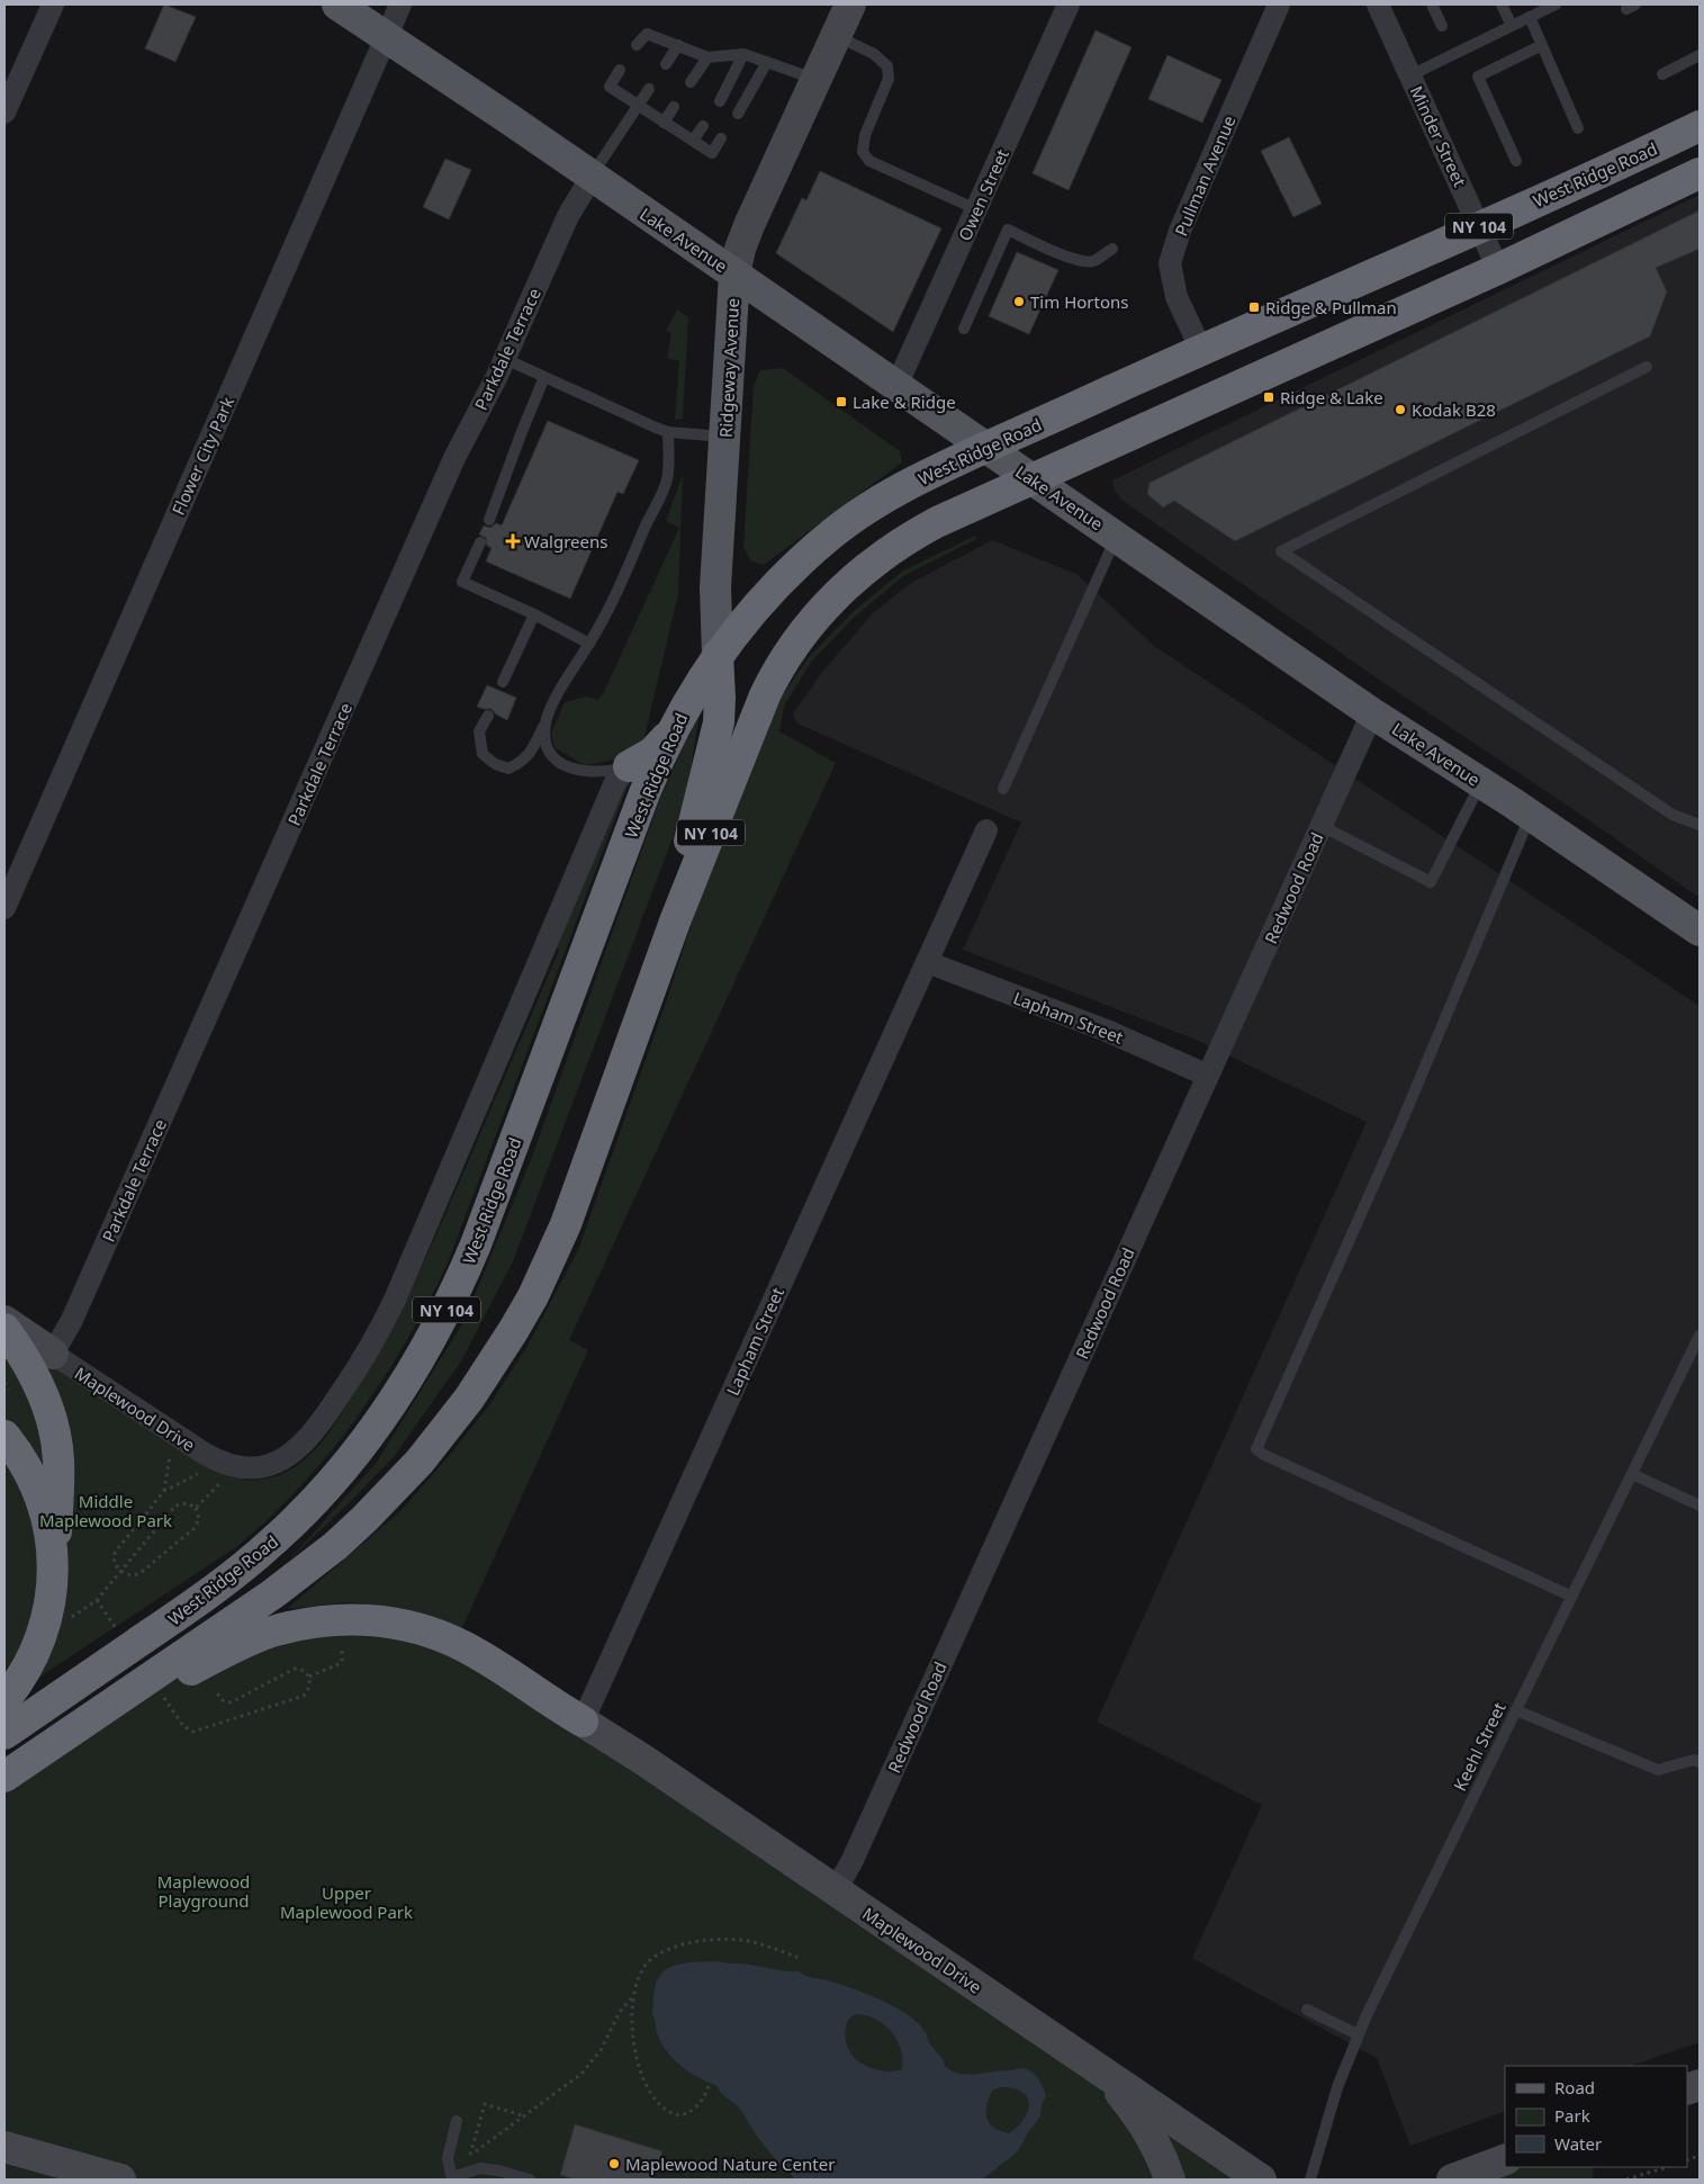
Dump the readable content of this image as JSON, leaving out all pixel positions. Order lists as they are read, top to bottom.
{
  "streets": {
    "highway": ["West Ridge Road", "NY 104"],
    "main road": ["Lake Avenue", "Ridgeway Avenue"],
    "street": [
      "Minder Street",
      "Pullman Avenue",
      "Owen Street",
      "Parkdale Terrace",
      "Flower City Park",
      "Redwood Road",
      "Lapham Street",
      "Maplewood Drive"
    ],
    "lane": ["Keehl Street"]
  },
  "crossings": [
    ["Minder Street", "West Ridge Road"],
    ["Minder Street", "NY 104"],
    ["West Ridge Road", "Pullman Avenue"],
    ["West Ridge Road", "Lake Avenue"],
    ["West Ridge Road", "Ridgeway Avenue"],
    ["West Ridge Road", "Maplewood Drive"],
    ["Owen Street", "Lake Avenue"],
    ["NY 104", "Lake Avenue"],
    ["Lake Avenue", "Parkdale Terrace"],
    ["Lake Avenue", "Ridgeway Avenue"],
    ["Lake Avenue", "Flower City Park"],
    ["Lake Avenue", "Redwood Road"],
    ["Parkdale Terrace", "Maplewood Drive"],
    ["Redwood Road", "Lapham Street"],
    ["Redwood Road", "Maplewood Drive"],
    ["Lapham Street", "Maplewood Drive"]
  ],
  "parks": ["Middle Maplewood Park", "Maplewood Playground", "Upper Maplewood Park"],
  "places": {
    "other": ["Tim Hortons", "Kodak B28", "Maplewood Nature Center"],
    "transit": ["Ridge & Pullman", "Ridge & Lake", "Lake & Ridge"],
    "health": ["Walgreens"]
  },
  "legend": ["Road", "Park", "Water"]
}
